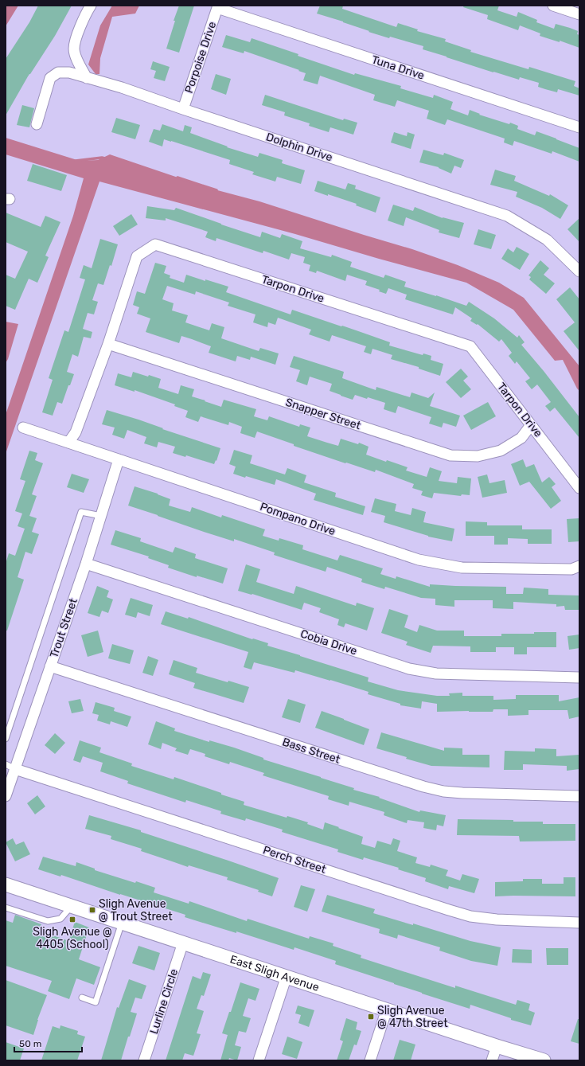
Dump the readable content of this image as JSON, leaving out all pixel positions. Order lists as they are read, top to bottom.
{
  "streets": {
    "street": [
      "Porpoise Drive",
      "Tuna Drive",
      "Dolphin Drive",
      "Tarpon Drive",
      "Snapper Street",
      "Pompano Drive",
      "Trout Street",
      "Cobia Drive",
      "Bass Street",
      "Perch Street",
      "East Sligh Avenue",
      "Lurline Circle"
    ]
  },
  "crossings": [
    ["Porpoise Drive", "Tuna Drive"],
    ["Porpoise Drive", "Dolphin Drive"],
    ["Tarpon Drive", "Snapper Street"],
    ["Tarpon Drive", "Pompano Drive"],
    ["Pompano Drive", "Trout Street"],
    ["Trout Street", "Cobia Drive"],
    ["Trout Street", "Bass Street"],
    ["Trout Street", "Perch Street"],
    ["East Sligh Avenue", "Lurline Circle"]
  ],
  "places": {
    "transit": ["Sligh Avenue @ Trout Street", "Sligh Avenue @ 4405 (School)", "Sligh Avenue @ 47th Street"]
  },
  "scale_bar": "50 m"
}
